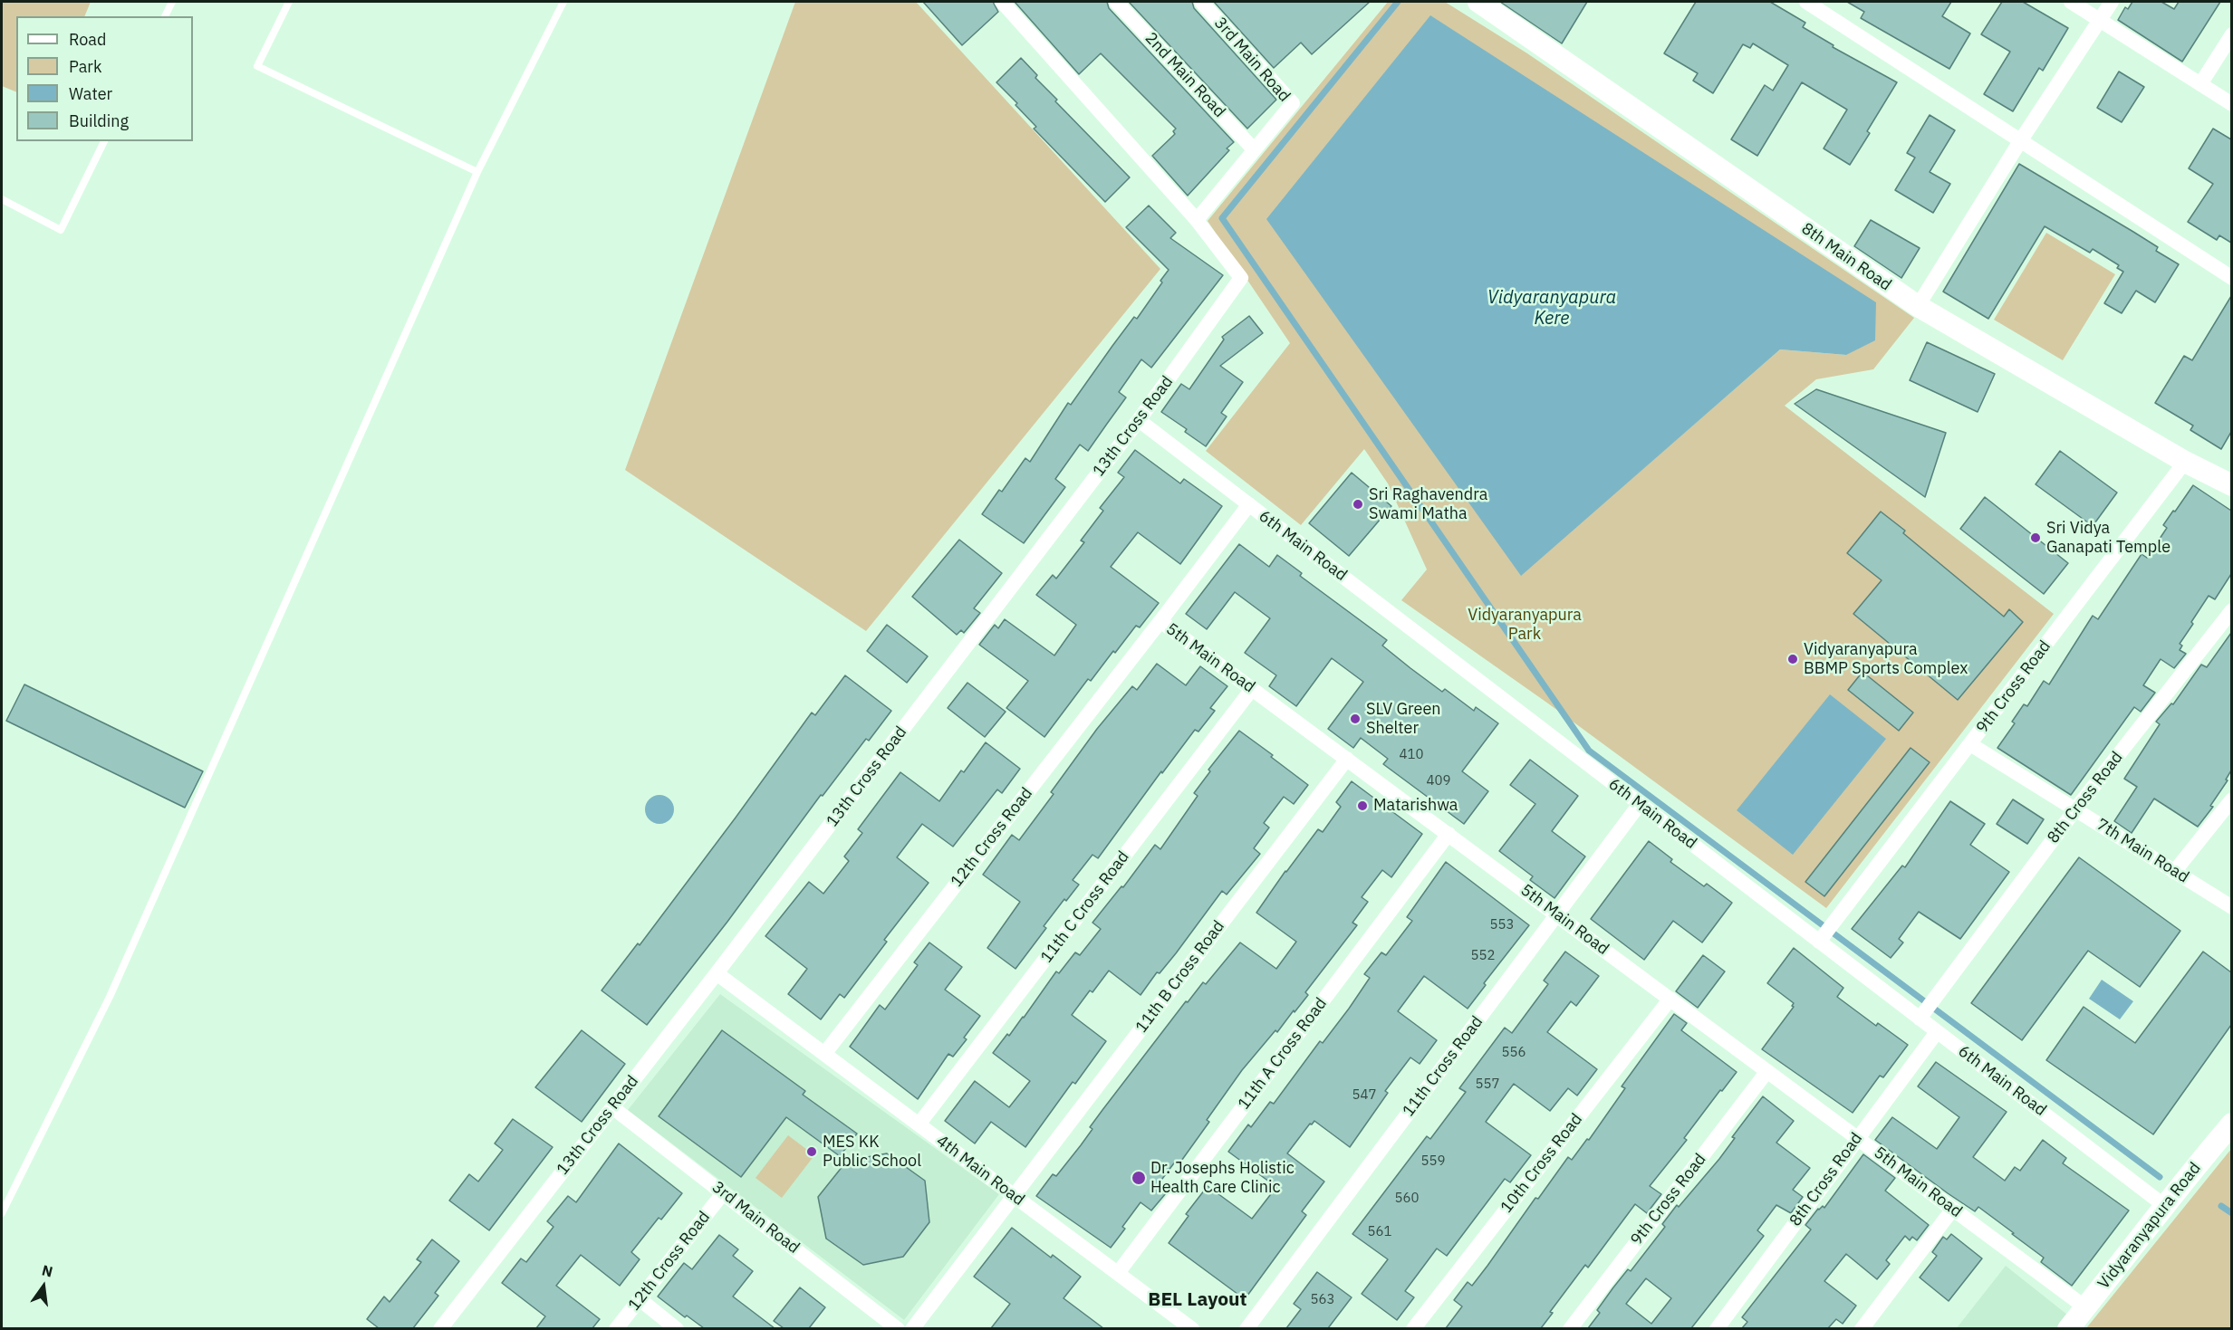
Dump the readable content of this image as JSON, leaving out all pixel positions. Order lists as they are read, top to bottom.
{
  "streets": {
    "street": [
      "3rd Main Road",
      "2nd Main Road",
      "8th Main Road",
      "13th Cross Road",
      "6th Main Road",
      "5th Main Road",
      "9th Cross Road",
      "8th Cross Road",
      "12th Cross Road",
      "7th Main Road",
      "11th C Cross Road",
      "11th B Cross Road",
      "11th A Cross Road",
      "11th Cross Road",
      "10th Cross Road",
      "4th Main Road",
      "Vidyaranyapura Road"
    ]
  },
  "crossings": [
    ["3rd Main Road", "2nd Main Road"],
    ["3rd Main Road", "13th Cross Road"],
    ["3rd Main Road", "12th Cross Road"],
    ["8th Main Road", "9th Cross Road"],
    ["13th Cross Road", "6th Main Road"],
    ["13th Cross Road", "4th Main Road"],
    ["6th Main Road", "5th Main Road"],
    ["6th Main Road", "9th Cross Road"],
    ["6th Main Road", "8th Cross Road"],
    ["6th Main Road", "11th Cross Road"],
    ["6th Main Road", "Vidyaranyapura Road"],
    ["5th Main Road", "9th Cross Road"],
    ["5th Main Road", "8th Cross Road"],
    ["5th Main Road", "12th Cross Road"],
    ["5th Main Road", "11th C Cross Road"],
    ["5th Main Road", "11th B Cross Road"],
    ["5th Main Road", "11th A Cross Road"],
    ["5th Main Road", "11th Cross Road"],
    ["5th Main Road", "10th Cross Road"],
    ["5th Main Road", "Vidyaranyapura Road"],
    ["9th Cross Road", "7th Main Road"],
    ["8th Cross Road", "7th Main Road"],
    ["12th Cross Road", "4th Main Road"],
    ["11th C Cross Road", "4th Main Road"],
    ["11th B Cross Road", "4th Main Road"],
    ["11th A Cross Road", "4th Main Road"]
  ],
  "districts": ["BEL Layout"],
  "water": ["Vidyaranyapura Kere"],
  "parks": ["Vidyaranyapura Park"],
  "places": [
    "Sri Raghavendra Swami Matha",
    "Sri Vidya Ganapati Temple",
    "Vidyaranyapura BBMP Sports Complex",
    "SLV Green Shelter",
    "Matarishwa",
    "MES KK Public School",
    "Dr. Josephs Holistic Health Care Clinic"
  ],
  "house_numbers": [
    "410",
    "409",
    "553",
    "552",
    "556",
    "557",
    "547",
    "559",
    "560",
    "561",
    "563"
  ],
  "legend": [
    "Road",
    "Park",
    "Water",
    "Building"
  ],
  "north": "top"
}
